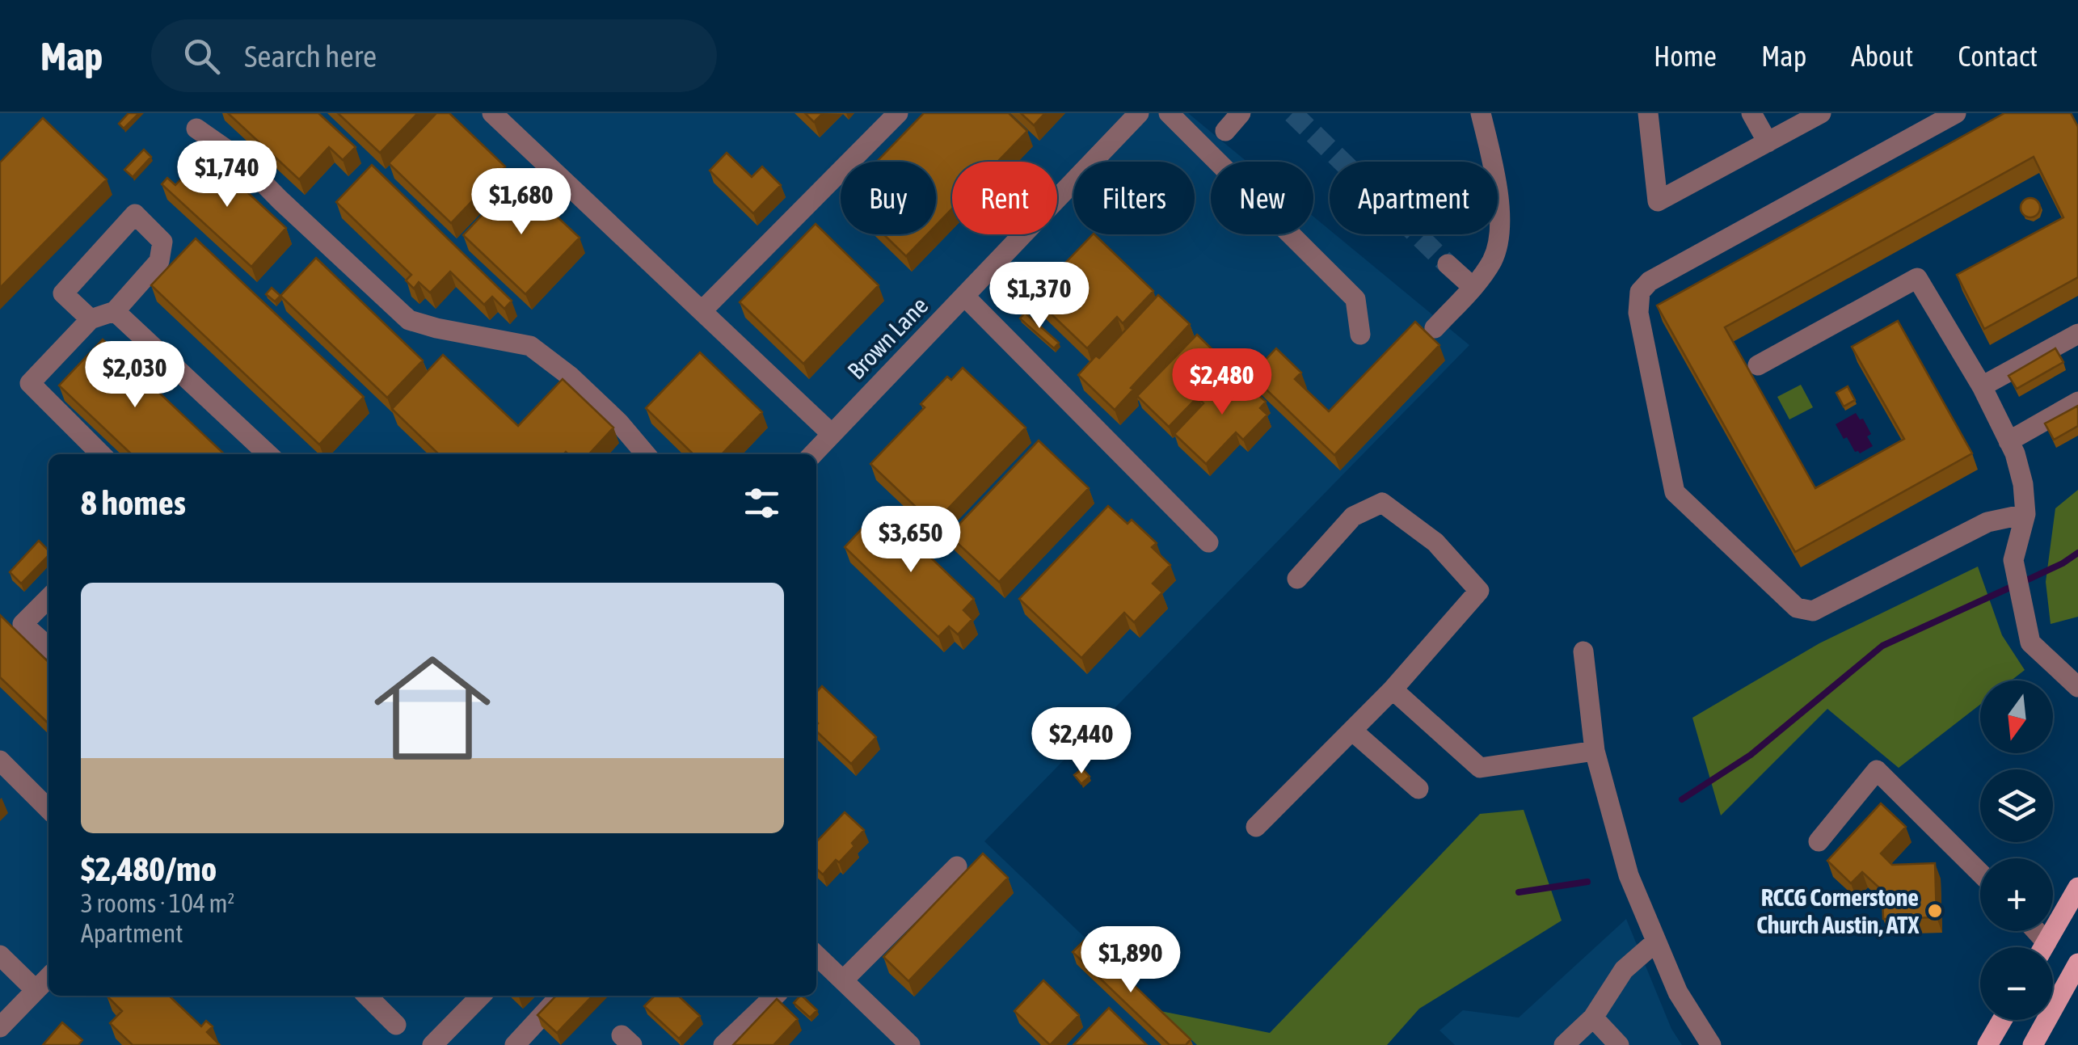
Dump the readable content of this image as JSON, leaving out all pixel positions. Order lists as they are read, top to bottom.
{
  "streets": {
    "street": ["Brown Lane"]
  },
  "places": ["RCCG Cornerstone Church Austin, ATX"],
  "north": "bottom",
  "page": {
    "header": "Map",
    "search": "Search here",
    "nav": [
      "Home",
      "Map",
      "About",
      "Contact"
    ],
    "price": [
      "$1,740",
      "$1,680",
      "$1,370",
      "$2,030",
      "$2,480",
      "$3,650",
      "$2,440",
      "$1,890"
    ],
    "chip": [
      "Buy",
      "Rent",
      "Filters",
      "New",
      "Apartment"
    ],
    "heading": "8 homes",
    "list": [
      {
        "name": "$2,480/mo",
        "note": "3 rooms · 104 m² · Apartment"
      }
    ],
    "map_buttons": ["+", "−"]
  }
}
